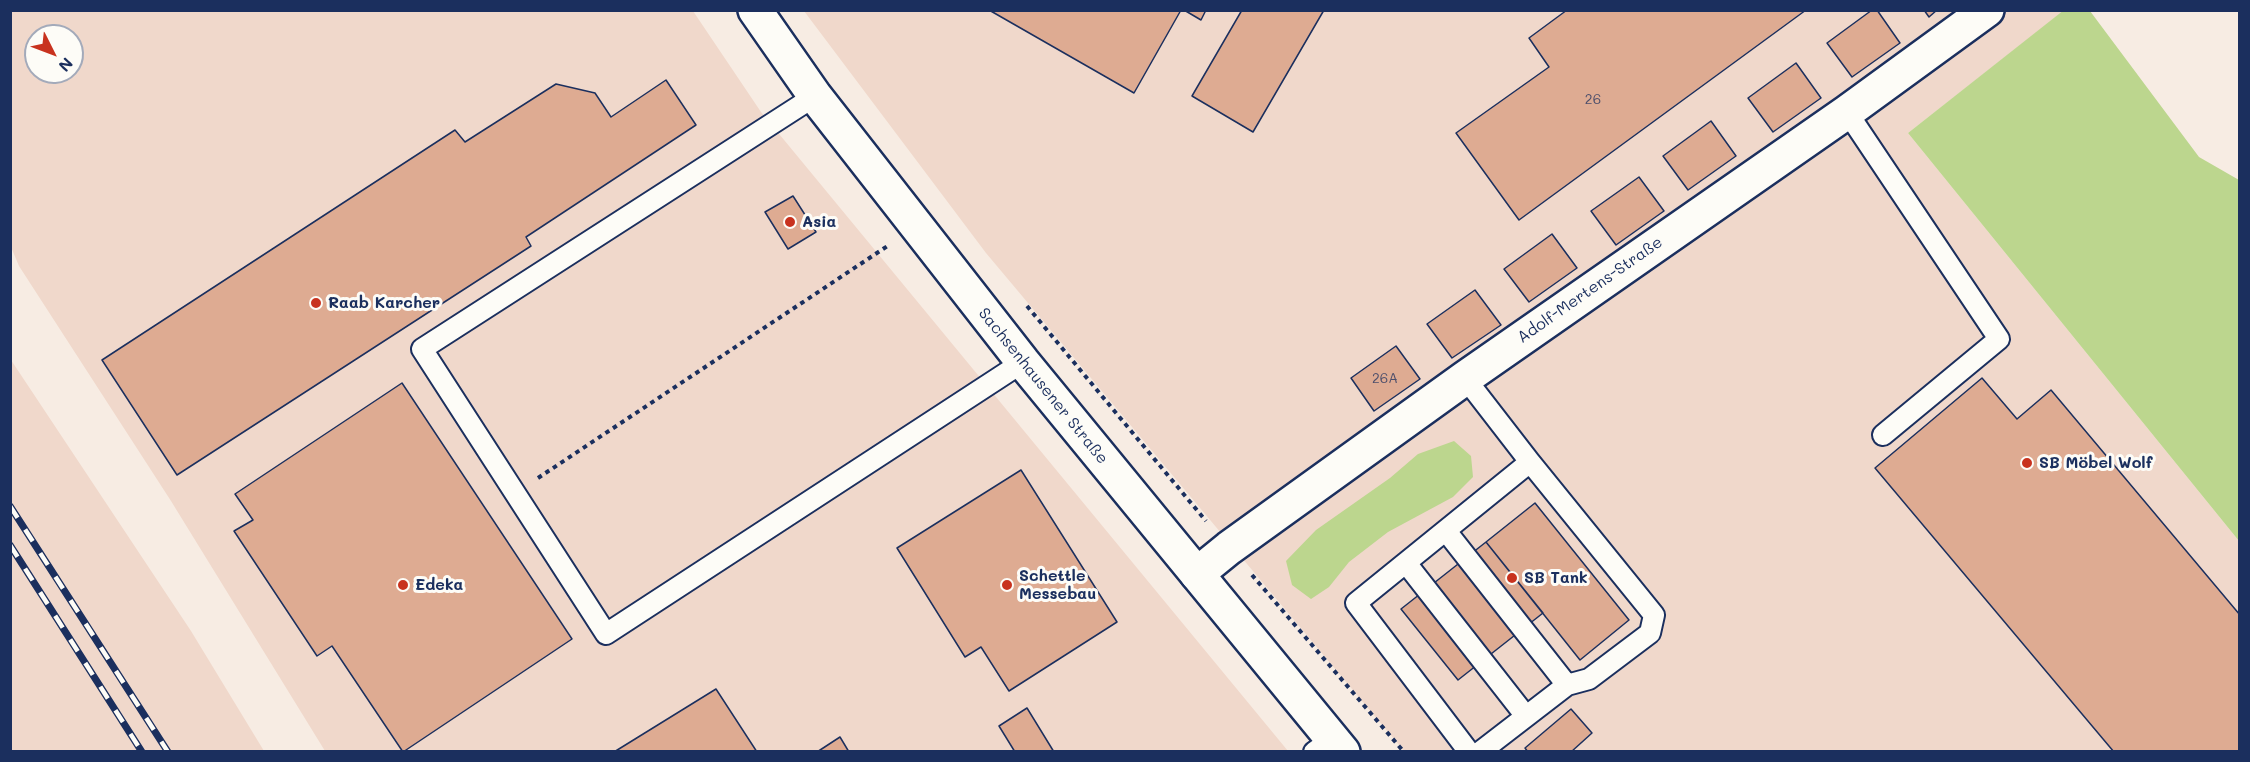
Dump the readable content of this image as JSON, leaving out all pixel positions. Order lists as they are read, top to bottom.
{
  "streets": {
    "street": ["Adolf-Mertens-Straße", "Sachsenhausener Straße"]
  },
  "crossings": [
    ["Adolf-Mertens-Straße", "Sachsenhausener Straße"]
  ],
  "places": [
    "Asia",
    "Raab Karcher",
    "SB Möbel Wolf",
    "SB Tank",
    "Edeka",
    "Schettle Messebau"
  ],
  "house_numbers": ["26", "26A"],
  "north": "bottom right"
}
